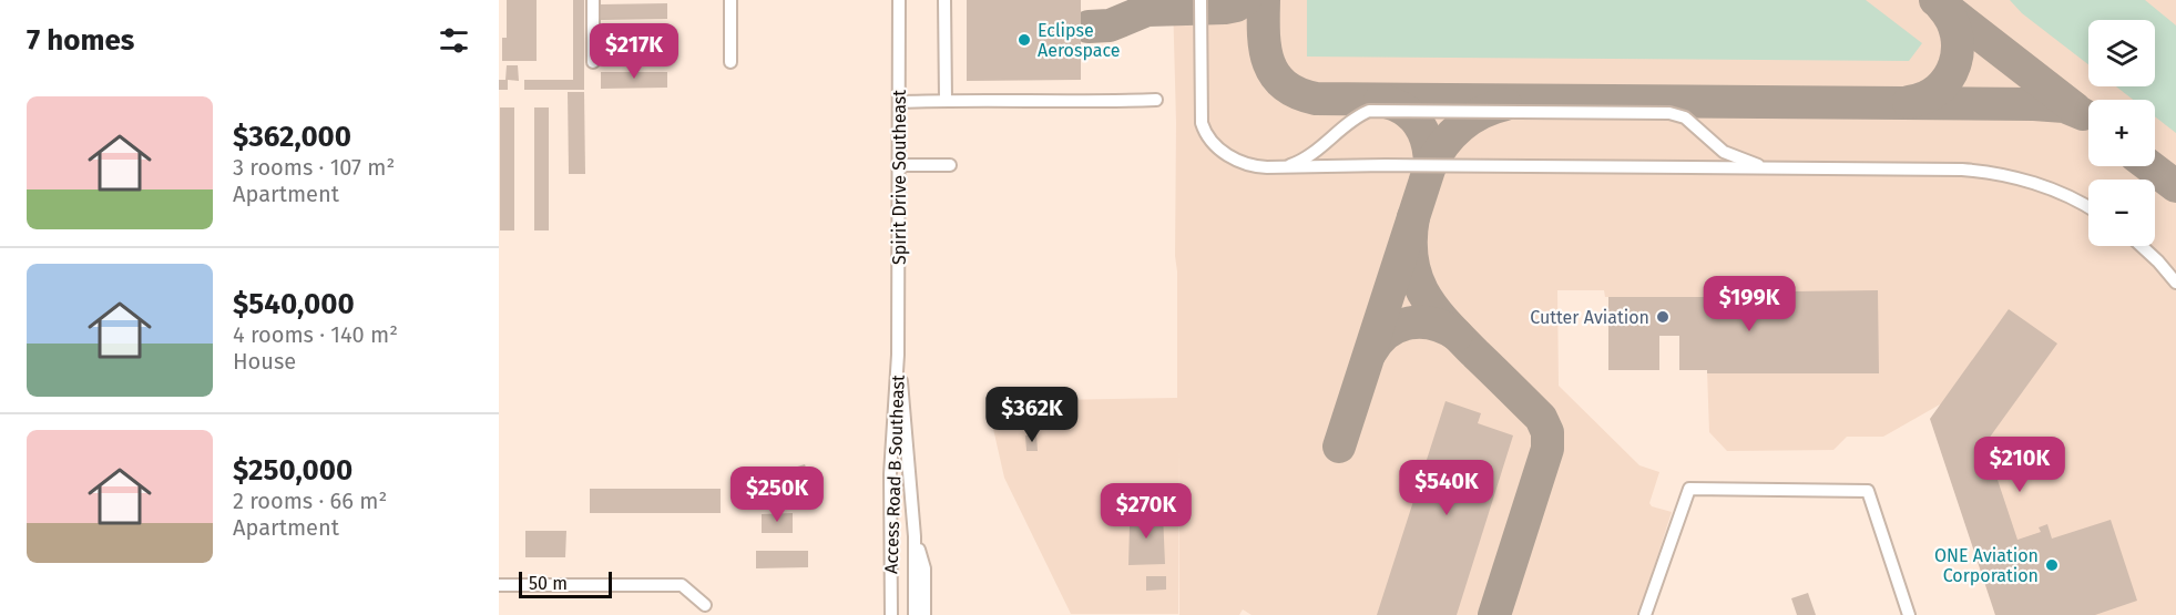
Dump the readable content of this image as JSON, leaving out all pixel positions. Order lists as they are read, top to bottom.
{
  "streets": {
    "street": ["Spirit Drive Southeast", "Access Road B Southeast"]
  },
  "crossings": [
    ["Spirit Drive Southeast", "Access Road B Southeast"]
  ],
  "places": ["Eclipse Aerospace", "Cutter Aviation", "ONE Aviation Corporation"],
  "scale_bar": "50 m",
  "page": {
    "heading": "7 homes",
    "map_buttons": ["+", "−"],
    "price": [
      "$217K",
      "$199K",
      "$362K",
      "$210K",
      "$540K",
      "$250K",
      "$270K"
    ],
    "list": [
      {
        "name": "$362,000",
        "note": "3 rooms · 107 m² · Apartment"
      },
      {
        "name": "$540,000",
        "note": "4 rooms · 140 m² · House"
      },
      {
        "name": "$250,000",
        "note": "2 rooms · 66 m² · Apartment"
      }
    ],
    "scale": "50 m"
  }
}
